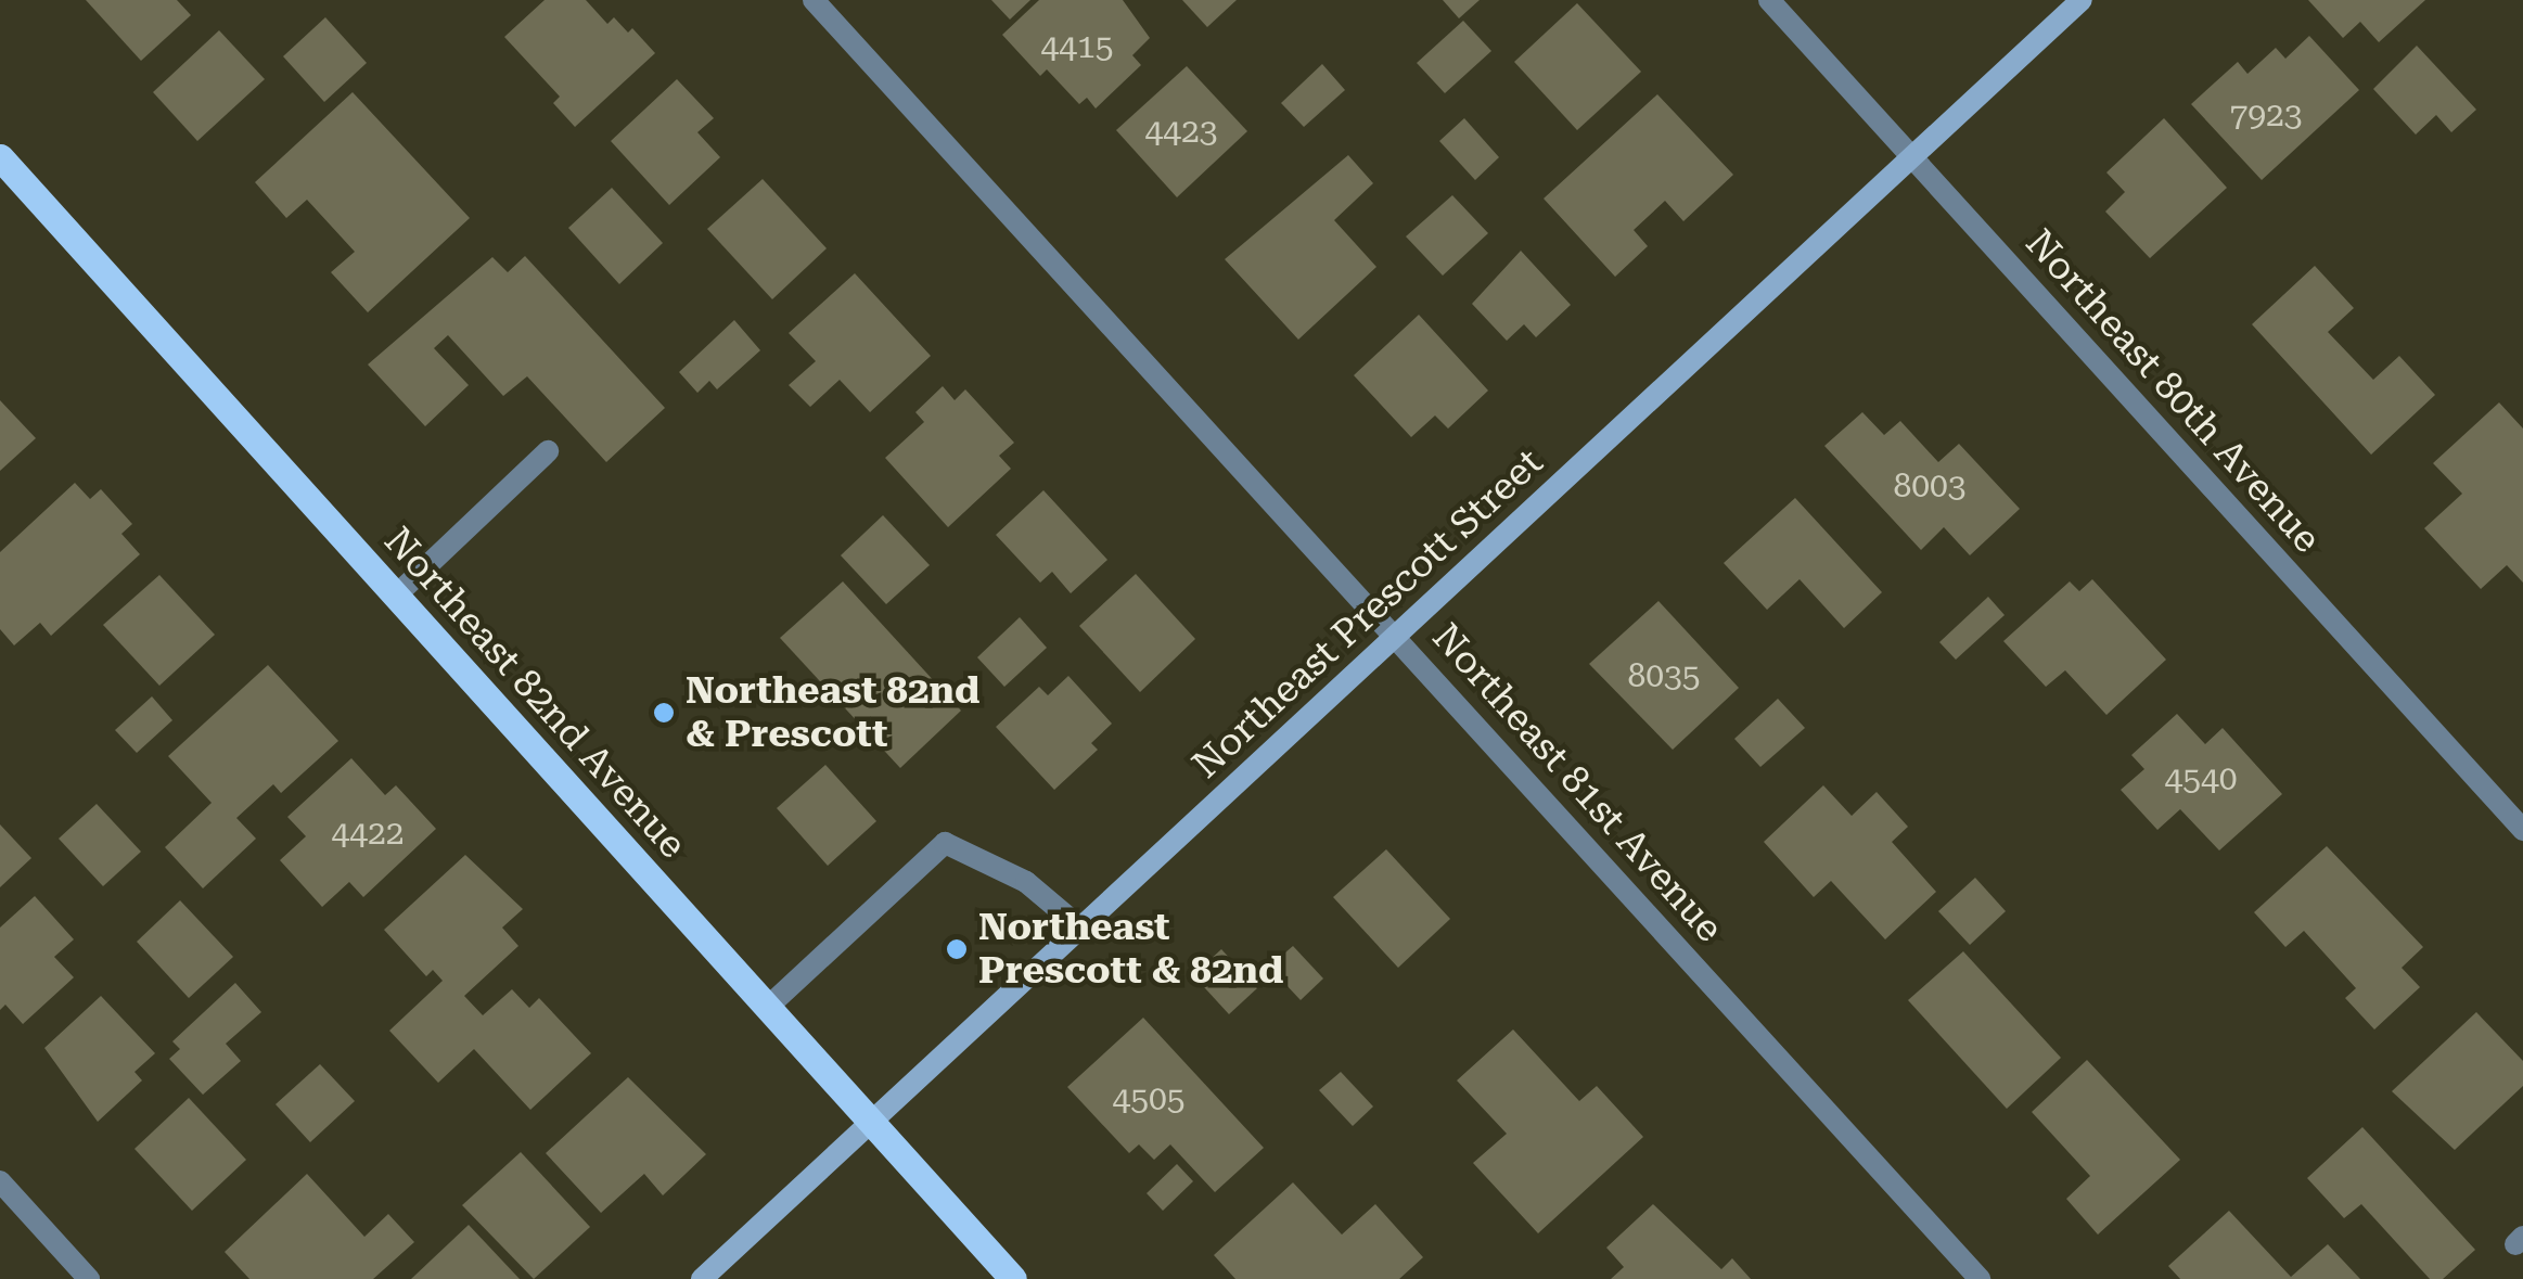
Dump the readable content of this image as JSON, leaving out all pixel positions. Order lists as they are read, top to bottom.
{
  "streets": {
    "main road": ["Northeast 82nd Avenue"],
    "street": ["Northeast 80th Avenue", "Northeast Prescott Street", "Northeast 81st Avenue"]
  },
  "crossings": [
    ["Northeast 80th Avenue", "Northeast Prescott Street"],
    ["Northeast Prescott Street", "Northeast 82nd Avenue"],
    ["Northeast Prescott Street", "Northeast 81st Avenue"]
  ],
  "places": ["Northeast 82nd & Prescott", "Northeast Prescott & 82nd"],
  "house_numbers": [
    "4415",
    "7923",
    "4423",
    "8003",
    "8035",
    "4540",
    "4422",
    "4505"
  ]
}
